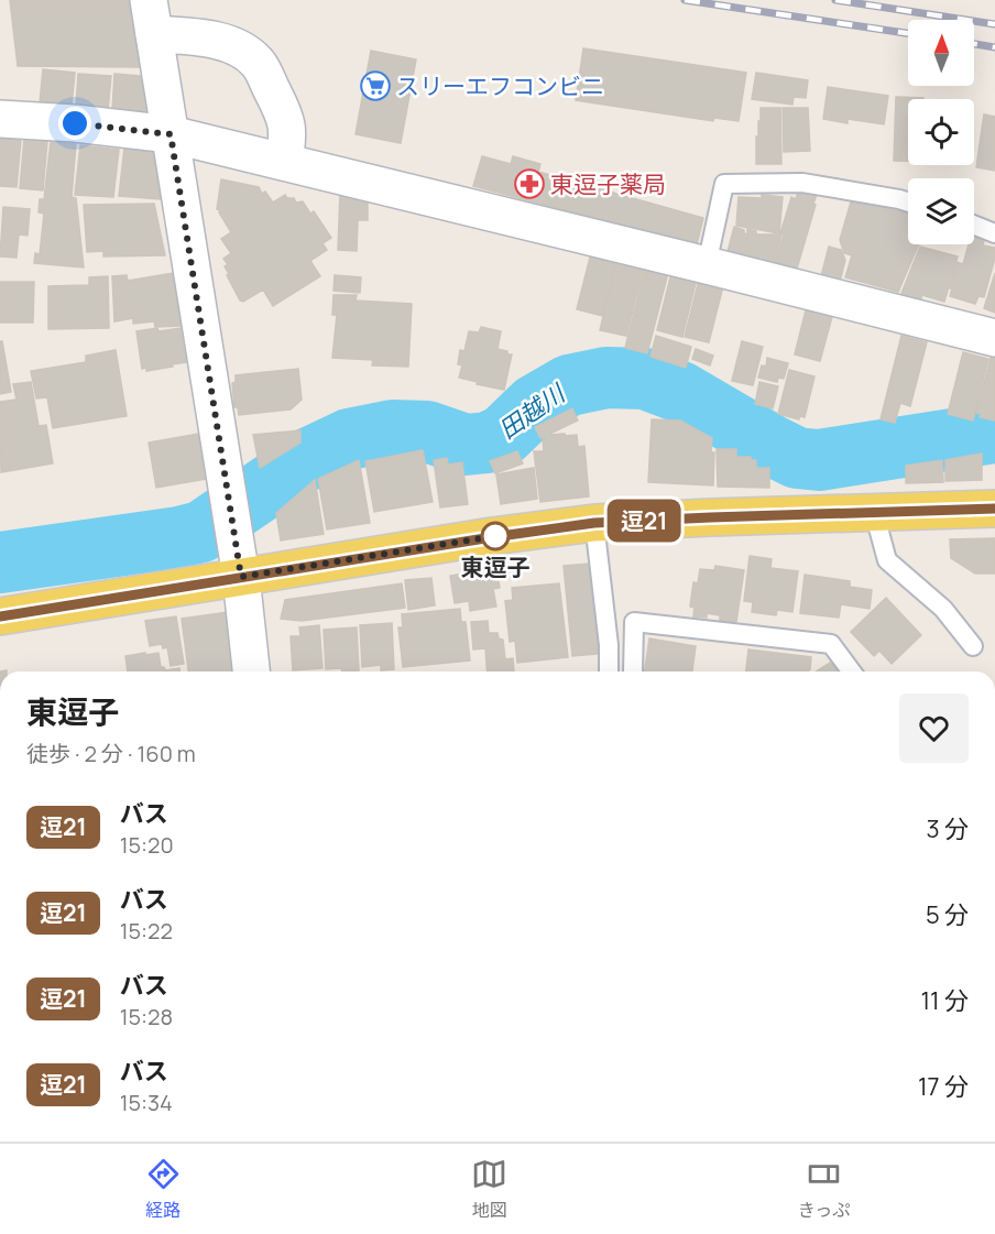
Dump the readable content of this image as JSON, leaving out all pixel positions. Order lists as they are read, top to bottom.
{
  "water": ["田越川"],
  "places": {
    "supermarket": ["スリーエフコンビニ"],
    "pharmacy": ["東逗子薬局"],
    "other": ["東逗子"]
  },
  "lines": ["bus line 逗21"],
  "north": "top",
  "page": {
    "on_map": "逗21",
    "heading": ["東逗子", "徒歩 · 2 分 · 160 m"],
    "list": [
      {
        "mark": "逗21",
        "name": "バス",
        "note": "15:20",
        "value": "3 分"
      },
      {
        "mark": "逗21",
        "name": "バス",
        "note": "15:22",
        "value": "5 分"
      },
      {
        "mark": "逗21",
        "name": "バス",
        "note": "15:28",
        "value": "11 分"
      },
      {
        "mark": "逗21",
        "name": "バス",
        "note": "15:34",
        "value": "17 分"
      }
    ],
    "tabs": ["経路", "地図", "きっぷ"]
  }
}
